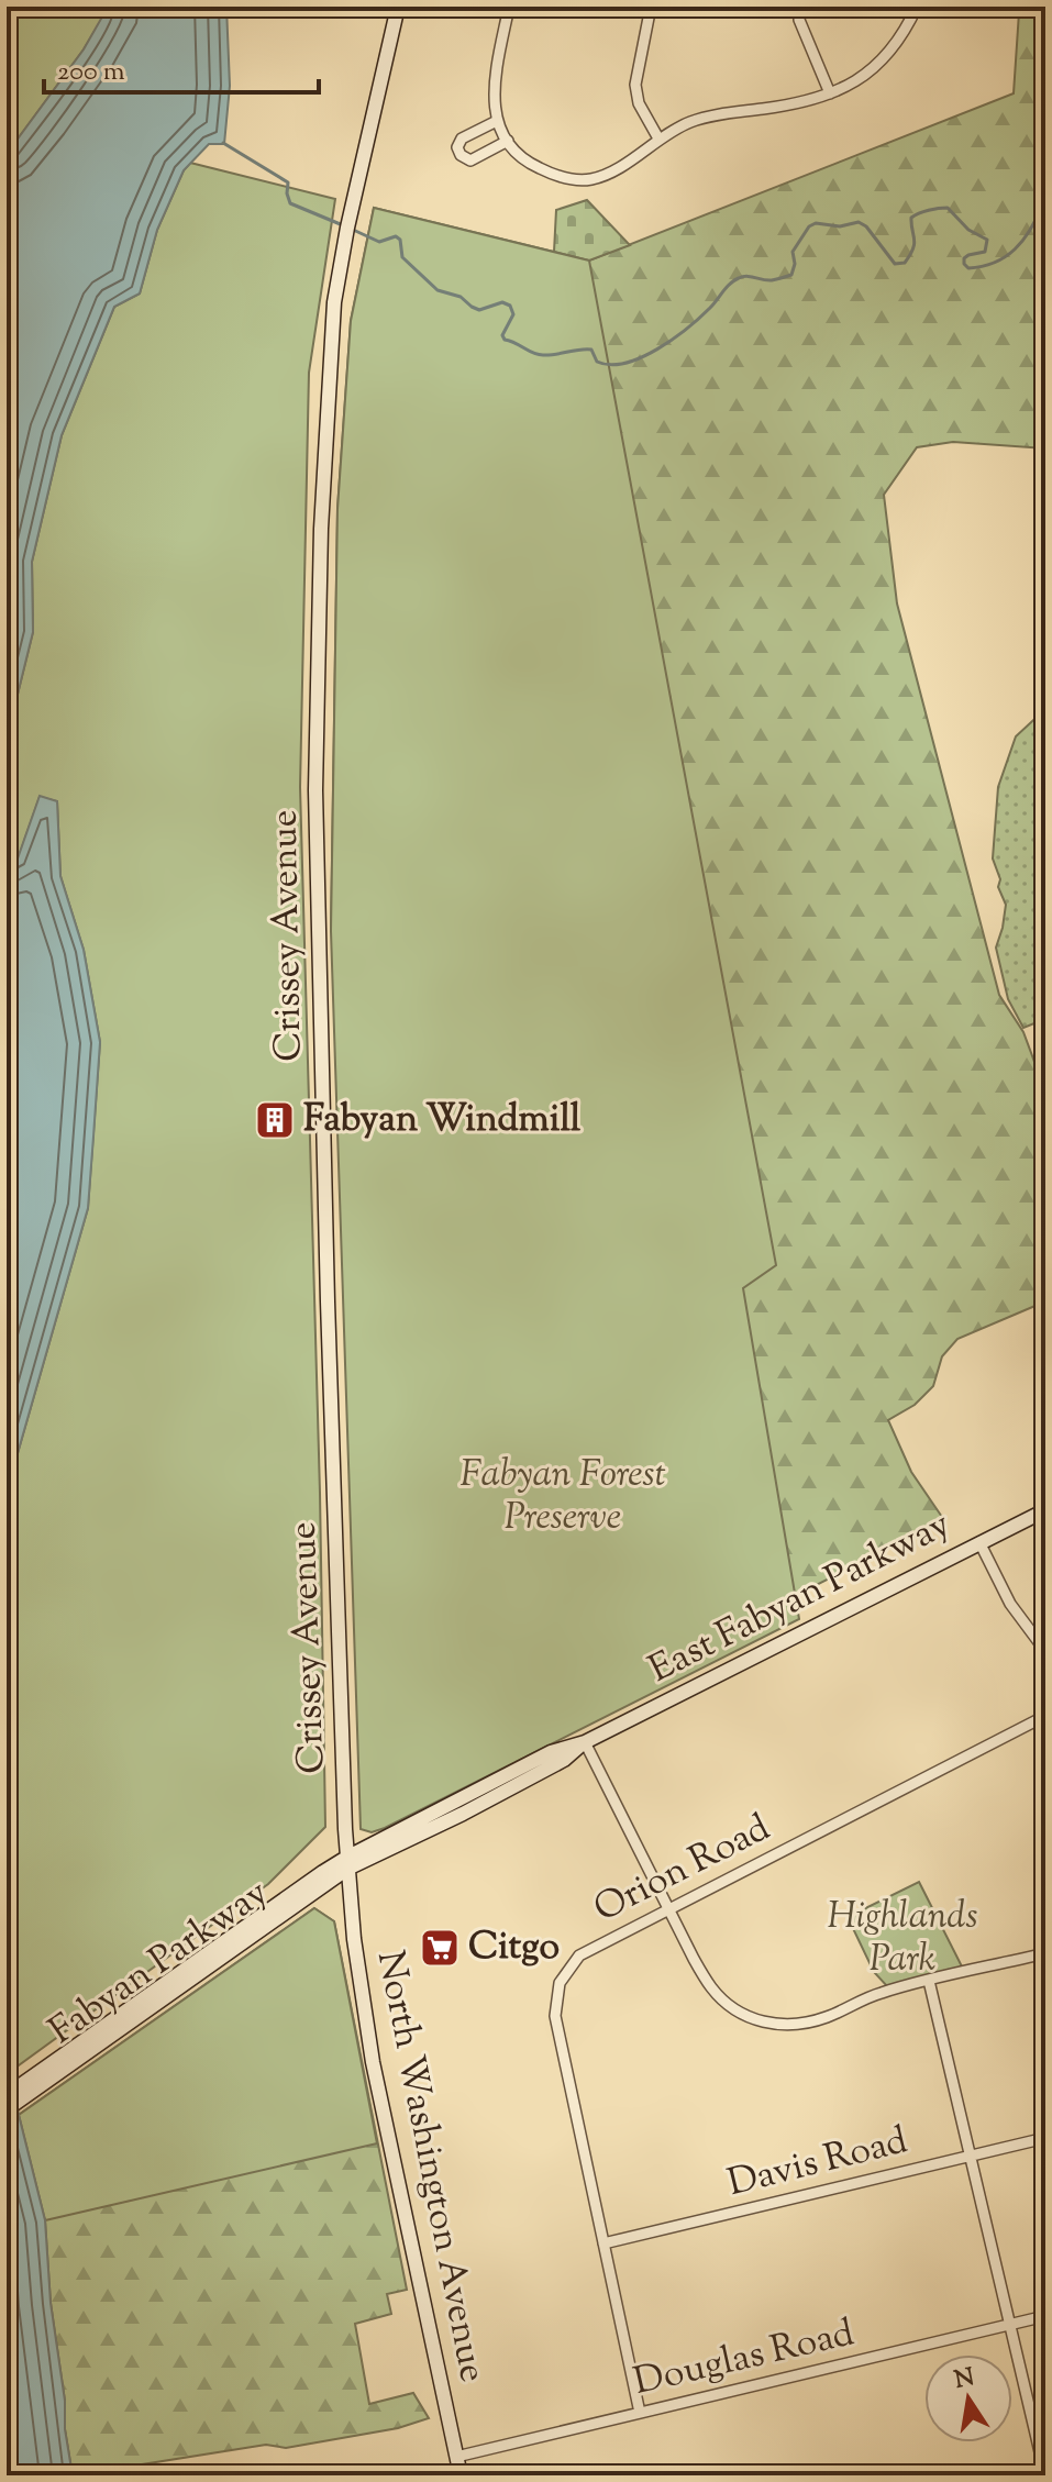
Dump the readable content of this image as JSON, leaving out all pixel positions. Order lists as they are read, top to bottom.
{
  "streets": {
    "main road": [
      "Crissey Avenue",
      "East Fabyan Parkway",
      "Fabyan Parkway",
      "North Washington Avenue"
    ],
    "street": ["Orion Road", "Davis Road", "Douglas Road"]
  },
  "crossings": [
    ["Crissey Avenue", "East Fabyan Parkway"],
    ["Crissey Avenue", "Fabyan Parkway"],
    ["Crissey Avenue", "North Washington Avenue"],
    ["East Fabyan Parkway", "Fabyan Parkway"],
    ["East Fabyan Parkway", "North Washington Avenue"],
    ["Orion Road", "Davis Road"],
    ["Orion Road", "Douglas Road"],
    ["Fabyan Parkway", "North Washington Avenue"],
    ["North Washington Avenue", "Douglas Road"]
  ],
  "parks": ["Fabyan Forest Preserve", "Highlands Park"],
  "places": {
    "building": ["Fabyan Windmill"],
    "supermarket": ["Citgo"]
  },
  "scale_bar": "200 m",
  "north": "top"
}
